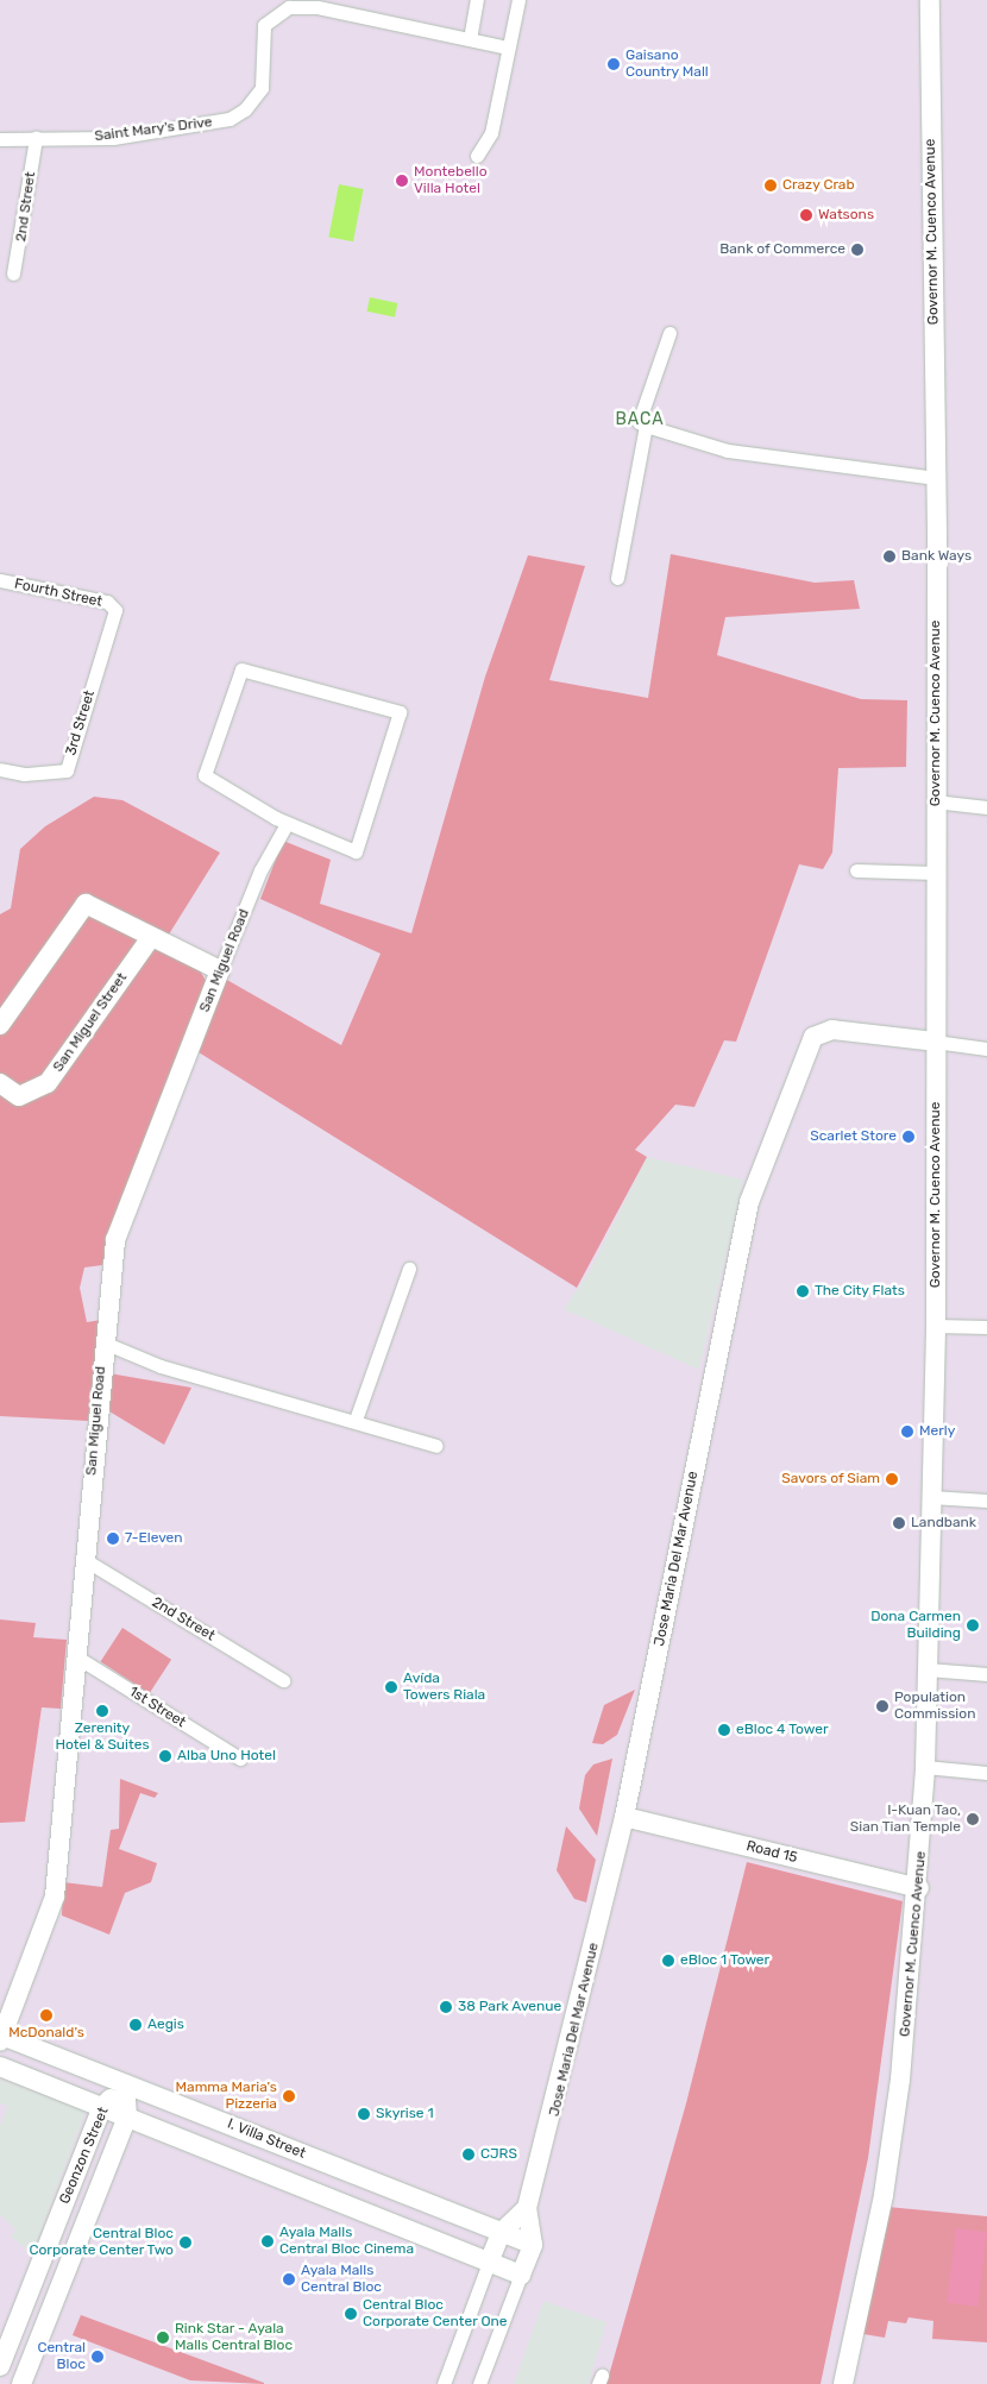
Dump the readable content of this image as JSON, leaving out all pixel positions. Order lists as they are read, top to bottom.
{
  "streets": {
    "street": [
      "Saint Mary's Drive",
      "2nd Street",
      "Governor M. Cuenco Avenue",
      "Fourth Street",
      "3rd Street",
      "San Miguel Road",
      "San Miguel Street",
      "Jose Maria Del Mar Avenue",
      "1st Street",
      "Road 15",
      "I. Villa Street",
      "Geonzon Street"
    ]
  },
  "crossings": [
    ["Saint Mary's Drive", "2nd Street"],
    ["2nd Street", "San Miguel Road"],
    ["Governor M. Cuenco Avenue", "Jose Maria Del Mar Avenue"],
    ["Governor M. Cuenco Avenue", "Road 15"],
    ["Fourth Street", "3rd Street"],
    ["San Miguel Road", "1st Street"],
    ["San Miguel Road", "I. Villa Street"],
    ["Jose Maria Del Mar Avenue", "Road 15"],
    ["Jose Maria Del Mar Avenue", "I. Villa Street"],
    ["I. Villa Street", "Geonzon Street"]
  ],
  "districts": ["BACA"],
  "places": [
    "Gaisano Country Mall",
    "Montebello Villa Hotel",
    "Crazy Crab",
    "Watsons",
    "Bank of Commerce",
    "Bank Ways",
    "Scarlet Store",
    "The City Flats",
    "Merly",
    "Savors of Siam",
    "Landbank",
    "7-Eleven",
    "Dona Carmen Building",
    "Avída Towers Riala",
    "Population Commission",
    "Zerenity Hotel & Suites",
    "eBloc 4 Tower",
    "Alba Uno Hotel",
    "I-Kuan Tao, Sian Tian Temple",
    "eBloc 1 Tower",
    "38 Park Avenue",
    "McDonald's",
    "Aegis",
    "Mamma Maria's Pizzeria",
    "Skyrise 1",
    "CJRS",
    "Ayala Malls Central Bloc Cinema",
    "Central Bloc Corporate Center Two",
    "Ayala Malls Central Bloc",
    "Central Bloc Corporate Center One",
    "Rink Star - Ayala Malls Central Bloc",
    "Central Bloc"
  ]
}
